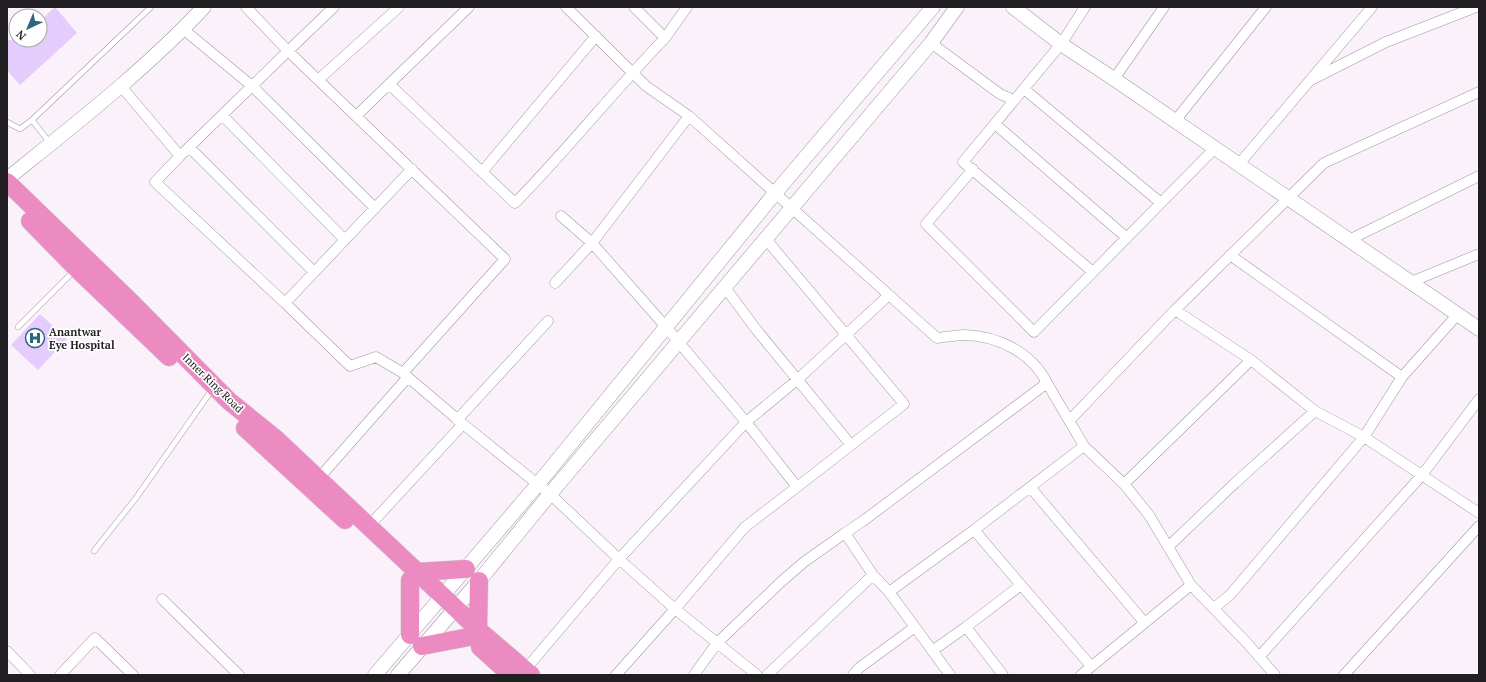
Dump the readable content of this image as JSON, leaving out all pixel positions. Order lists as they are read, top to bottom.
{
  "streets": {
    "highway": ["Inner Ring Road"]
  },
  "places": {
    "hospital": ["Anantwar Eye Hospital"]
  },
  "north": "bottom left"
}
